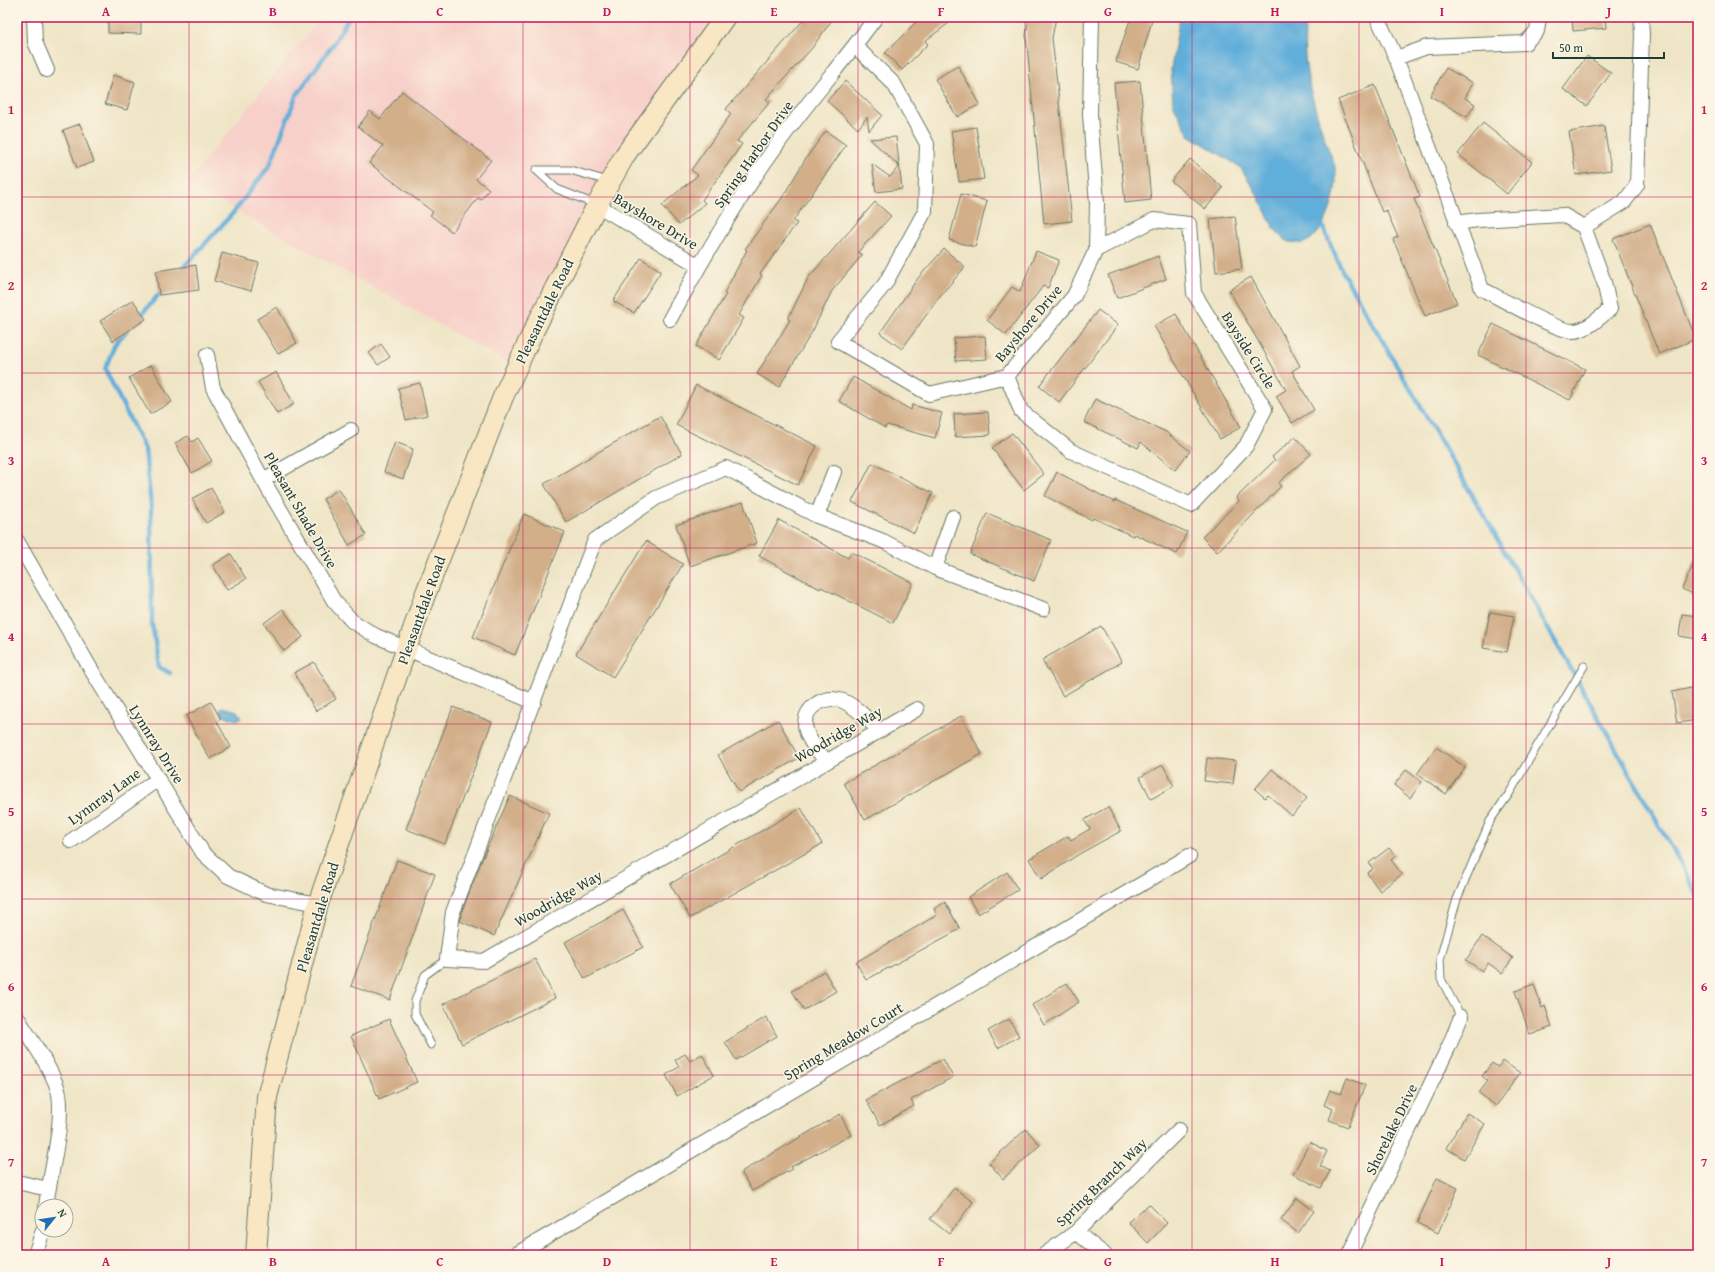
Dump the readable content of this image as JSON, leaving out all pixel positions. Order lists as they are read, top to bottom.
{
  "streets": {
    "main road": ["Pleasantdale Road"],
    "street": [
      "Spring Harbor Drive",
      "Bayshore Drive",
      "Bayside Circle",
      "Pleasant Shade Drive",
      "Woodridge Way",
      "Lynnray Drive",
      "Lynnray Lane",
      "Spring Meadow Court",
      "Shorelake Drive",
      "Spring Branch Way"
    ]
  },
  "crossings": [
    ["Spring Harbor Drive", "Bayshore Drive"],
    ["Bayshore Drive", "Pleasantdale Road"],
    ["Bayshore Drive", "Bayside Circle"],
    ["Pleasantdale Road", "Pleasant Shade Drive"],
    ["Pleasantdale Road", "Lynnray Drive"],
    ["Lynnray Drive", "Lynnray Lane"]
  ],
  "scale_bar": "50 m",
  "north": "top right",
  "grid": {
    "columns": [
      "A",
      "B",
      "C",
      "D",
      "E",
      "F",
      "G",
      "H",
      "I",
      "J"
    ],
    "rows": [
      "1",
      "2",
      "3",
      "4",
      "5",
      "6",
      "7"
    ]
  }
}
